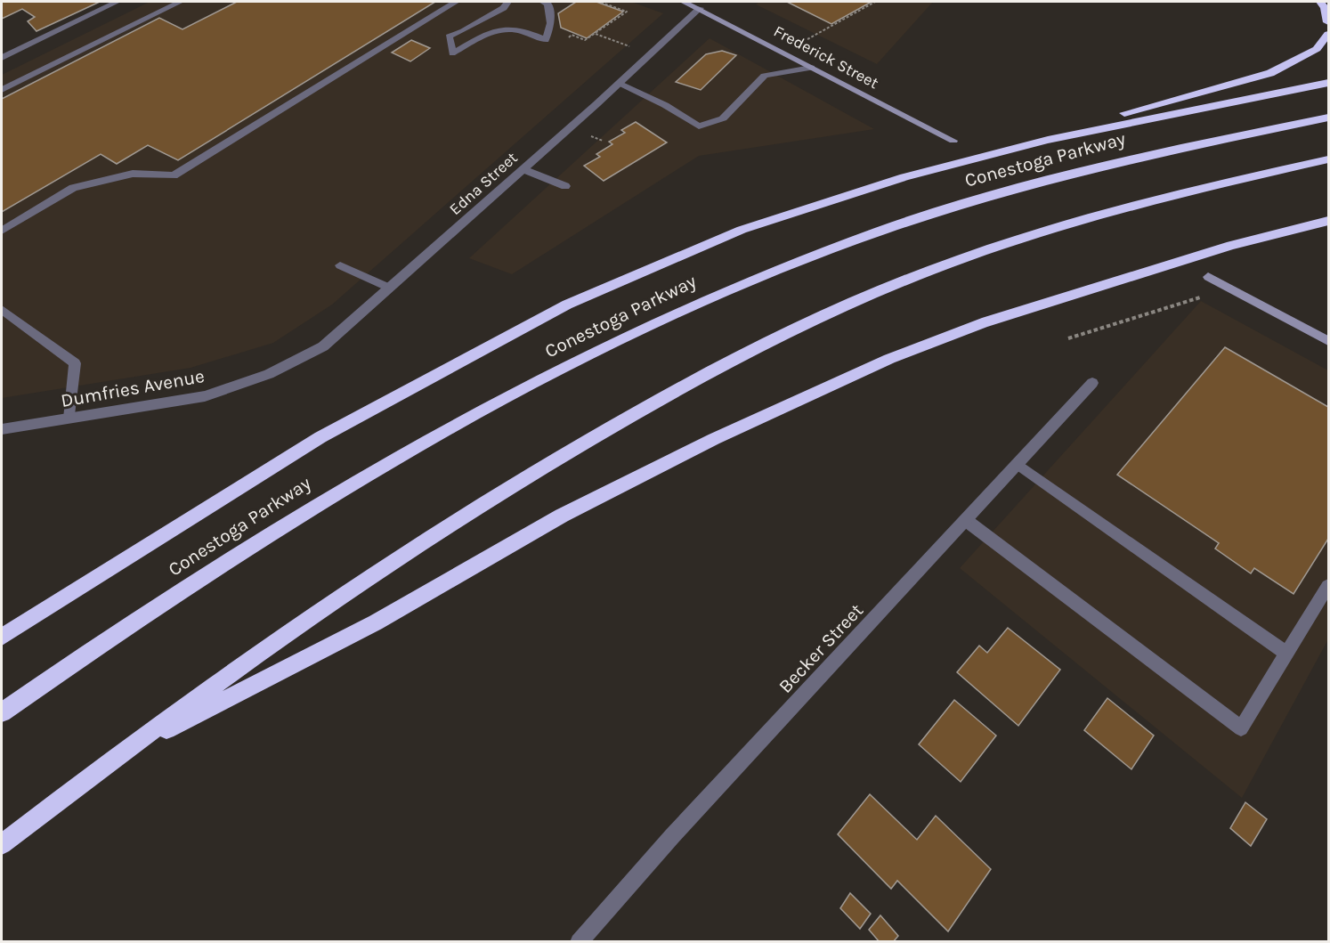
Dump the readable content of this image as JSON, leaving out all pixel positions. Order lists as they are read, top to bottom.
{
  "streets": {
    "highway": ["Conestoga Parkway"],
    "main road": ["Frederick Street"],
    "street": ["Edna Street", "Dumfries Avenue", "Becker Street"]
  },
  "crossings": [
    ["Frederick Street", "Edna Street"],
    ["Edna Street", "Dumfries Avenue"]
  ]
}
